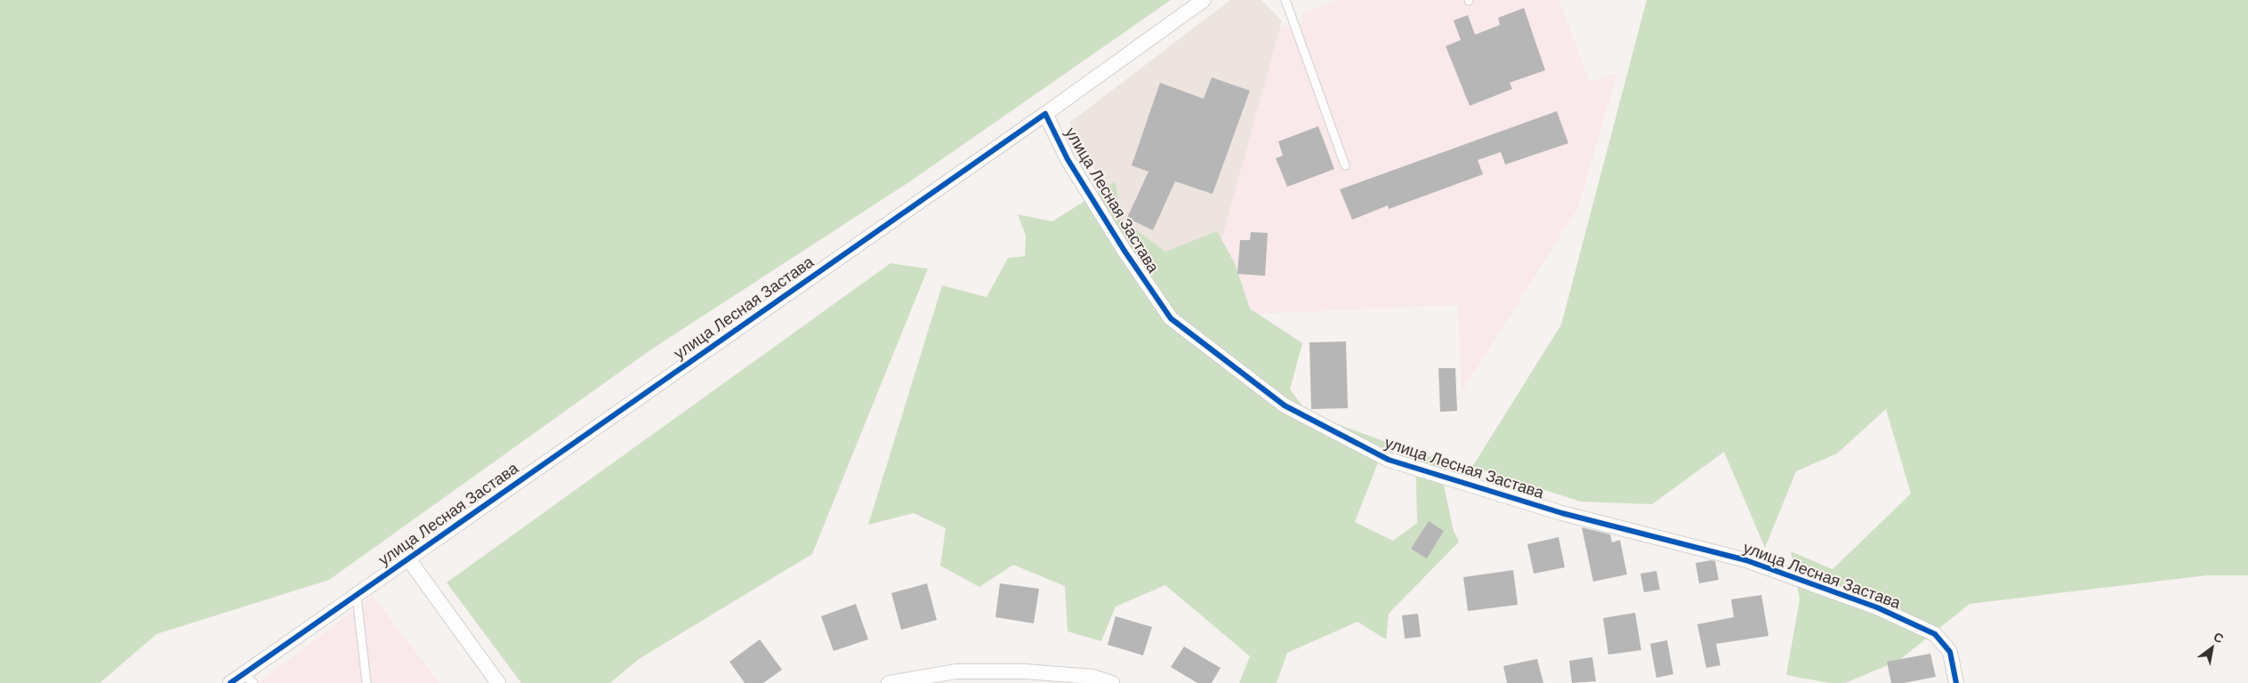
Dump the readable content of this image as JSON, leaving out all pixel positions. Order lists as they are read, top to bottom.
{
  "streets": {
    "street": ["улица Лесная Застава"]
  },
  "north": "top right"
}
